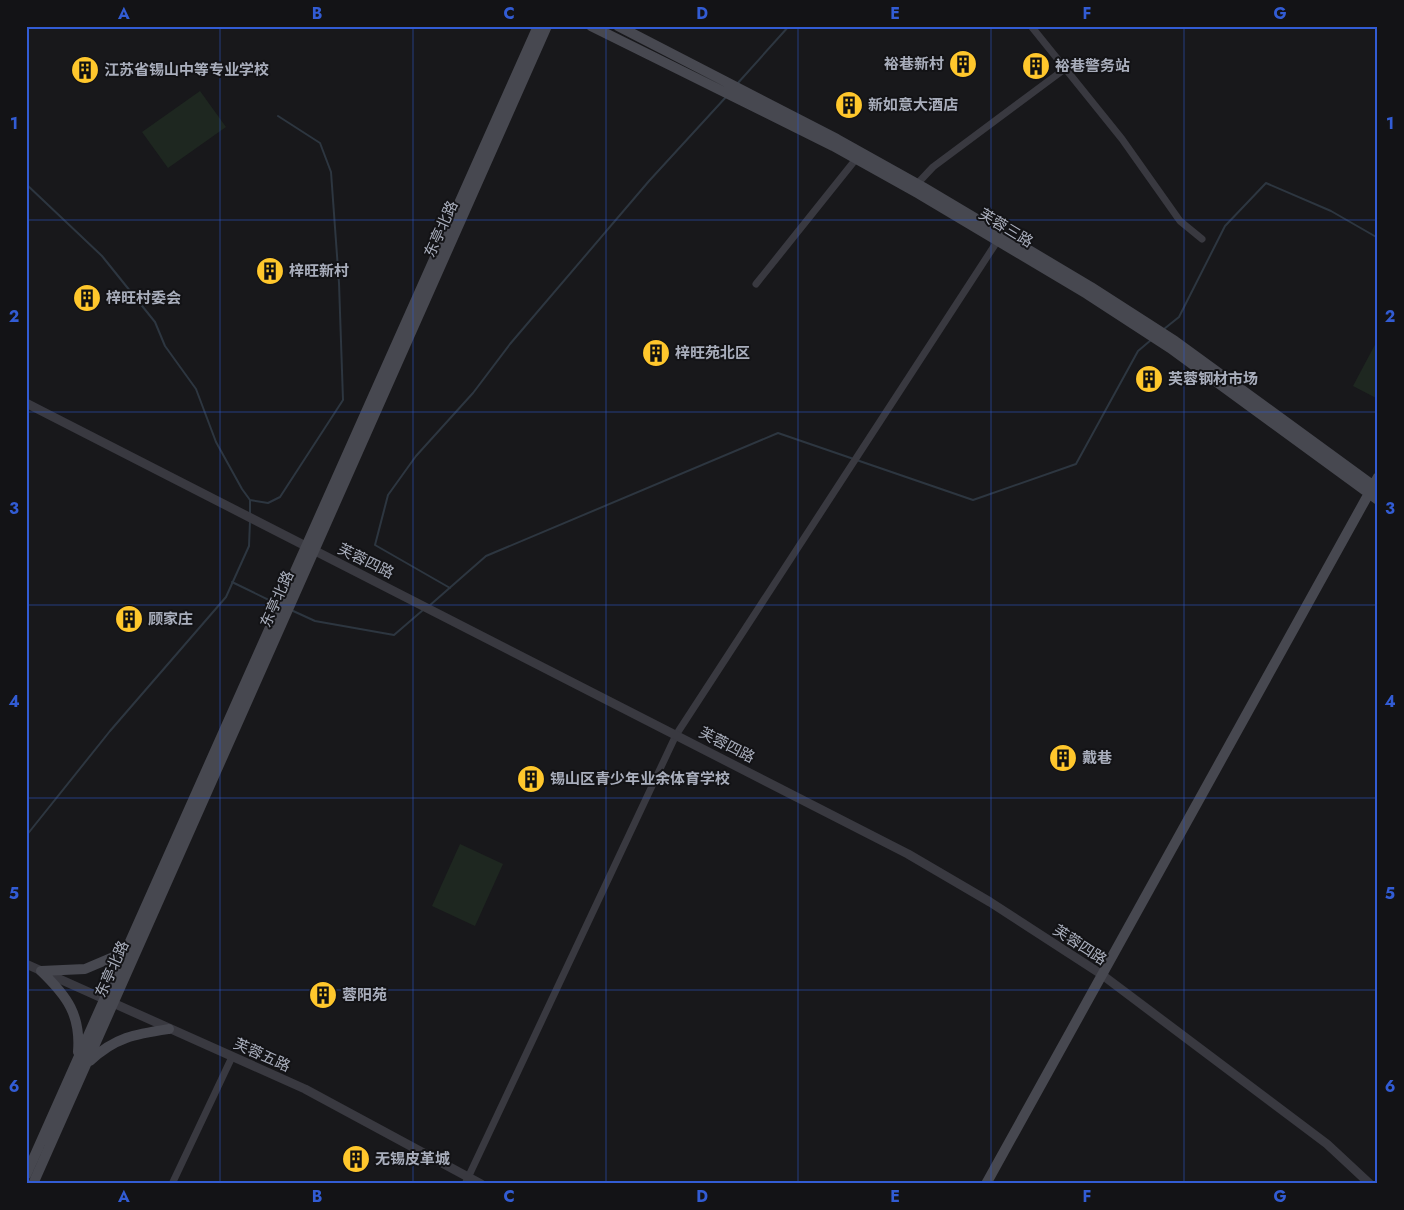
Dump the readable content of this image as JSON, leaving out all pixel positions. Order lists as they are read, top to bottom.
{
  "streets": {
    "main road": ["芙蓉三路", "东亭北路"],
    "street": ["芙蓉四路", "芙蓉五路"]
  },
  "crossings": [
    ["东亭北路", "芙蓉四路"],
    ["东亭北路", "芙蓉五路"]
  ],
  "places": {
    "building": [
      "裕巷新村",
      "裕巷警务站",
      "江苏省锡山中等专业学校",
      "新如意大酒店",
      "梓旺新村",
      "梓旺村委会",
      "梓旺苑北区",
      "芙蓉钢材市场",
      "顾家庄",
      "戴巷",
      "锡山区青少年业余体育学校",
      "蓉阳苑",
      "无锡皮革城"
    ]
  },
  "grid": {
    "columns": [
      "A",
      "B",
      "C",
      "D",
      "E",
      "F",
      "G"
    ],
    "rows": [
      "1",
      "2",
      "3",
      "4",
      "5",
      "6"
    ]
  }
}
